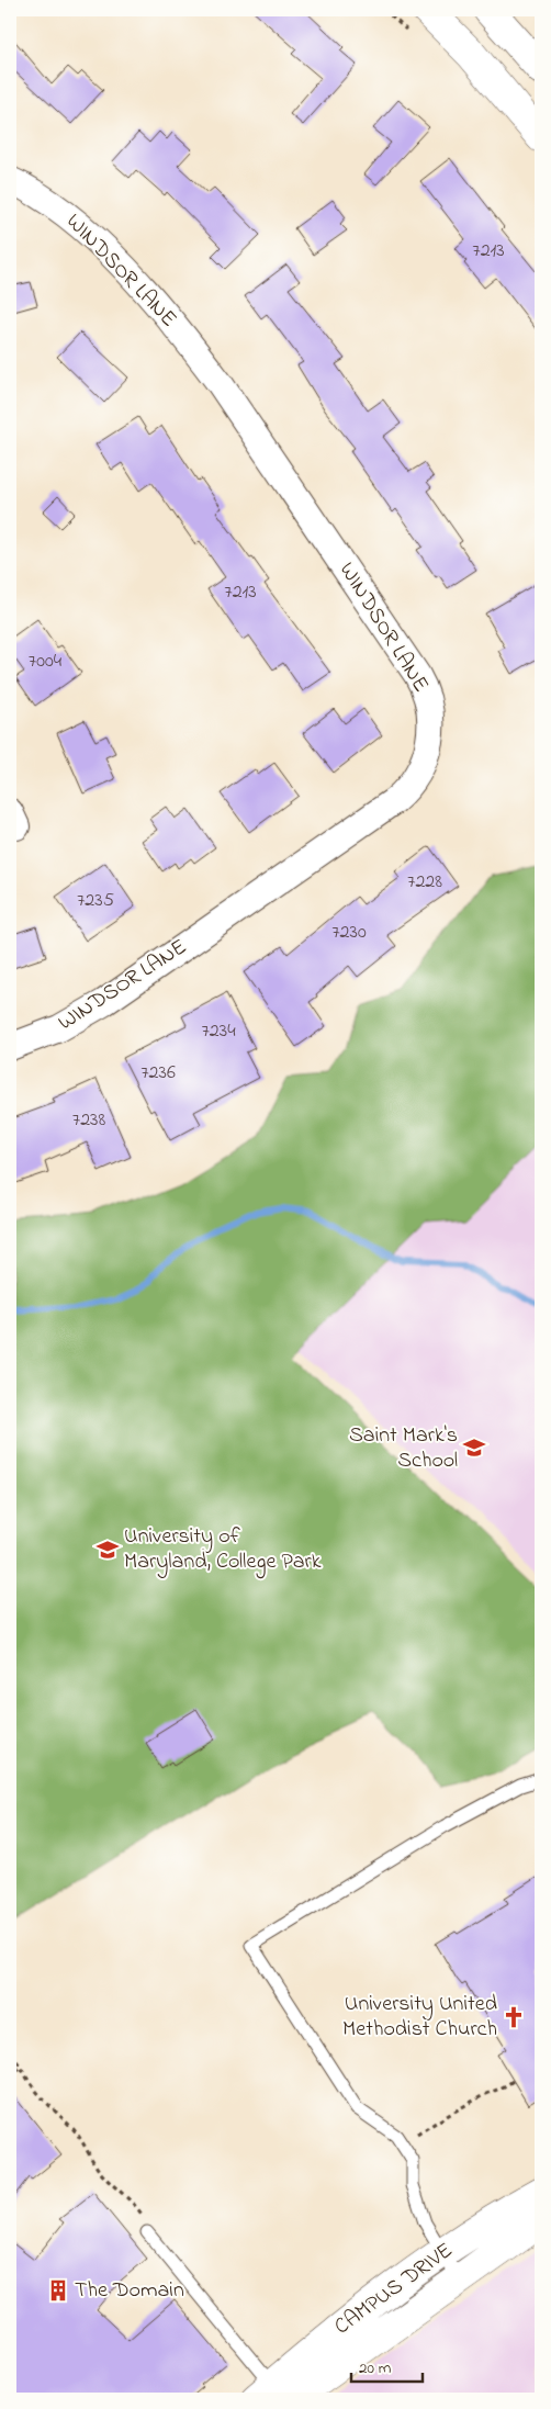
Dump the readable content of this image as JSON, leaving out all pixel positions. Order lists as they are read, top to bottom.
{
  "streets": {
    "street": ["WINDSOR LANE", "CAMPUS DRIVE"]
  },
  "places": {
    "school or university": ["Saint Mark's School", "University of Maryland, College Park"],
    "church": ["University United Methodist Church"],
    "building": ["The Domain"]
  },
  "house_numbers": [
    "7213",
    "7213",
    "7004",
    "7228",
    "7235",
    "7230",
    "7234",
    "7236",
    "7238"
  ],
  "scale_bar": "20 m"
}
